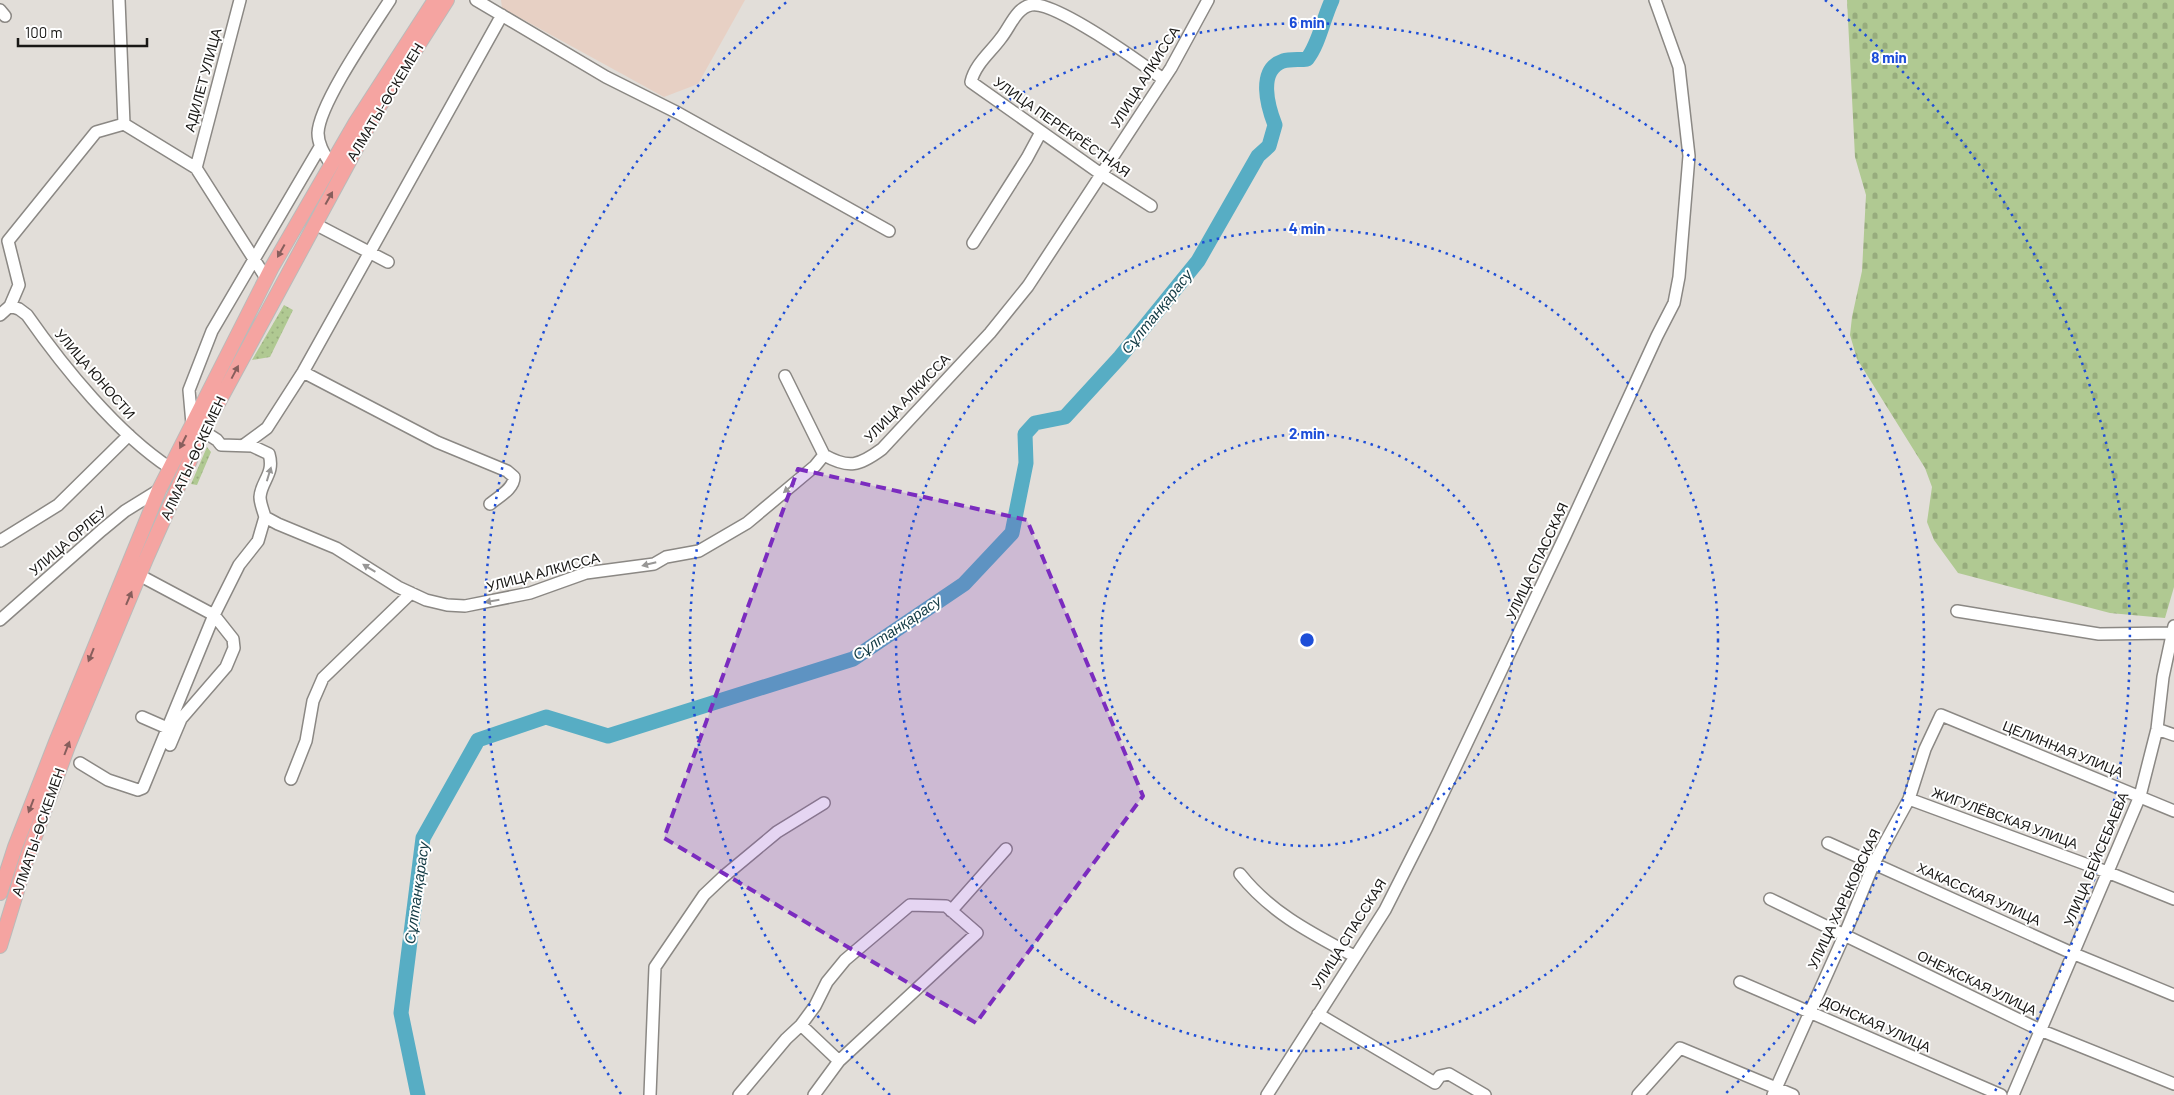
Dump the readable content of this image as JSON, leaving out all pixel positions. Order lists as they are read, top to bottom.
{
  "streets": {
    "main road": ["АЛМАТЫ-ӨСКЕМЕН"],
    "street": [
      "УЛИЦА АЛКИССА",
      "АДИЛЕТ УЛИЦА",
      "УЛИЦА ПЕРЕКРЁСТНАЯ",
      "УЛИЦА ЮНОСТИ",
      "УЛИЦА ОРЛЕУ",
      "УЛИЦА СПАССКАЯ",
      "ЦЕЛИННАЯ УЛИЦА",
      "ЖИГУЛЁВСКАЯ УЛИЦА",
      "УЛИЦА БЕЙСЕБАЕВА",
      "ХАКАССКАЯ УЛИЦА",
      "УЛИЦА ХАРЬКОВСКАЯ",
      "ОНЕЖСКАЯ УЛИЦА",
      "ДОНСКАЯ УЛИЦА"
    ]
  },
  "crossings": [
    ["УЛИЦА АЛКИССА", "УЛИЦА ПЕРЕКРЁСТНАЯ"],
    ["АЛМАТЫ-ӨСКЕМЕН", "УЛИЦА ЮНОСТИ"],
    ["АЛМАТЫ-ӨСКЕМЕН", "УЛИЦА ОРЛЕУ"],
    ["ЦЕЛИННАЯ УЛИЦА", "УЛИЦА БЕЙСЕБАЕВА"],
    ["ЦЕЛИННАЯ УЛИЦА", "УЛИЦА ХАРЬКОВСКАЯ"],
    ["ЖИГУЛЁВСКАЯ УЛИЦА", "УЛИЦА БЕЙСЕБАЕВА"],
    ["ЖИГУЛЁВСКАЯ УЛИЦА", "УЛИЦА ХАРЬКОВСКАЯ"],
    ["УЛИЦА БЕЙСЕБАЕВА", "ХАКАССКАЯ УЛИЦА"],
    ["УЛИЦА БЕЙСЕБАЕВА", "ОНЕЖСКАЯ УЛИЦА"],
    ["ХАКАССКАЯ УЛИЦА", "УЛИЦА ХАРЬКОВСКАЯ"],
    ["УЛИЦА ХАРЬКОВСКАЯ", "ОНЕЖСКАЯ УЛИЦА"],
    ["УЛИЦА ХАРЬКОВСКАЯ", "ДОНСКАЯ УЛИЦА"]
  ],
  "one_way": ["УЛИЦА АЛКИССА"],
  "water": ["Сұлтанқарасу"],
  "scale_bar": "100 m",
  "rings": [
    "6 min",
    "8 min",
    "4 min",
    "2 min"
  ]
}
